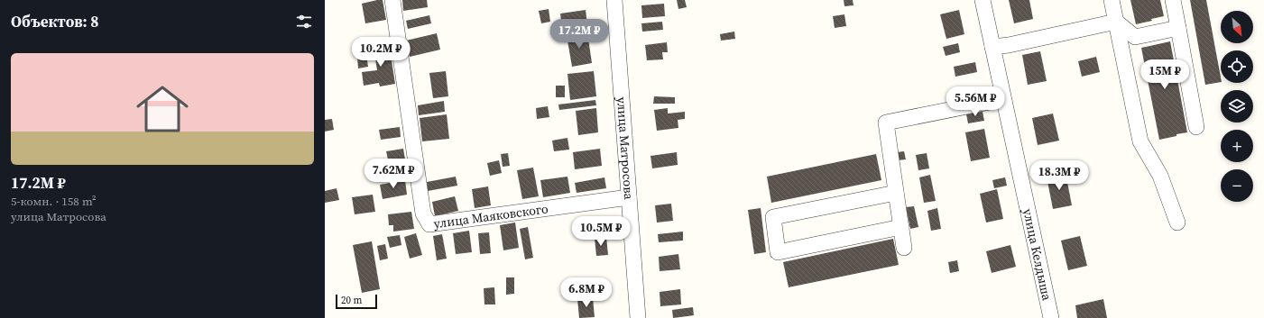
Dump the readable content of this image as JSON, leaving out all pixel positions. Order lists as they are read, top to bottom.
{
  "streets": {
    "street": ["улица Матросова", "улица Маяковского", "улица Келдыша"]
  },
  "crossings": [
    ["улица Матросова", "улица Маяковского"]
  ],
  "scale_bar": "20 m",
  "north": "bottom right",
  "page": {
    "heading": "Объектов: 8",
    "map_buttons": ["+", "−"],
    "price": [
      "17.2M ₽",
      "10.2M ₽",
      "15M ₽",
      "5.56M ₽",
      "7.62M ₽",
      "18.3M ₽",
      "10.5M ₽",
      "6.8M ₽"
    ],
    "list": [
      {
        "name": "17.2M ₽",
        "note": "5-комн. · 158 m² · улица Матросова"
      }
    ],
    "scale": "20 m"
  }
}
